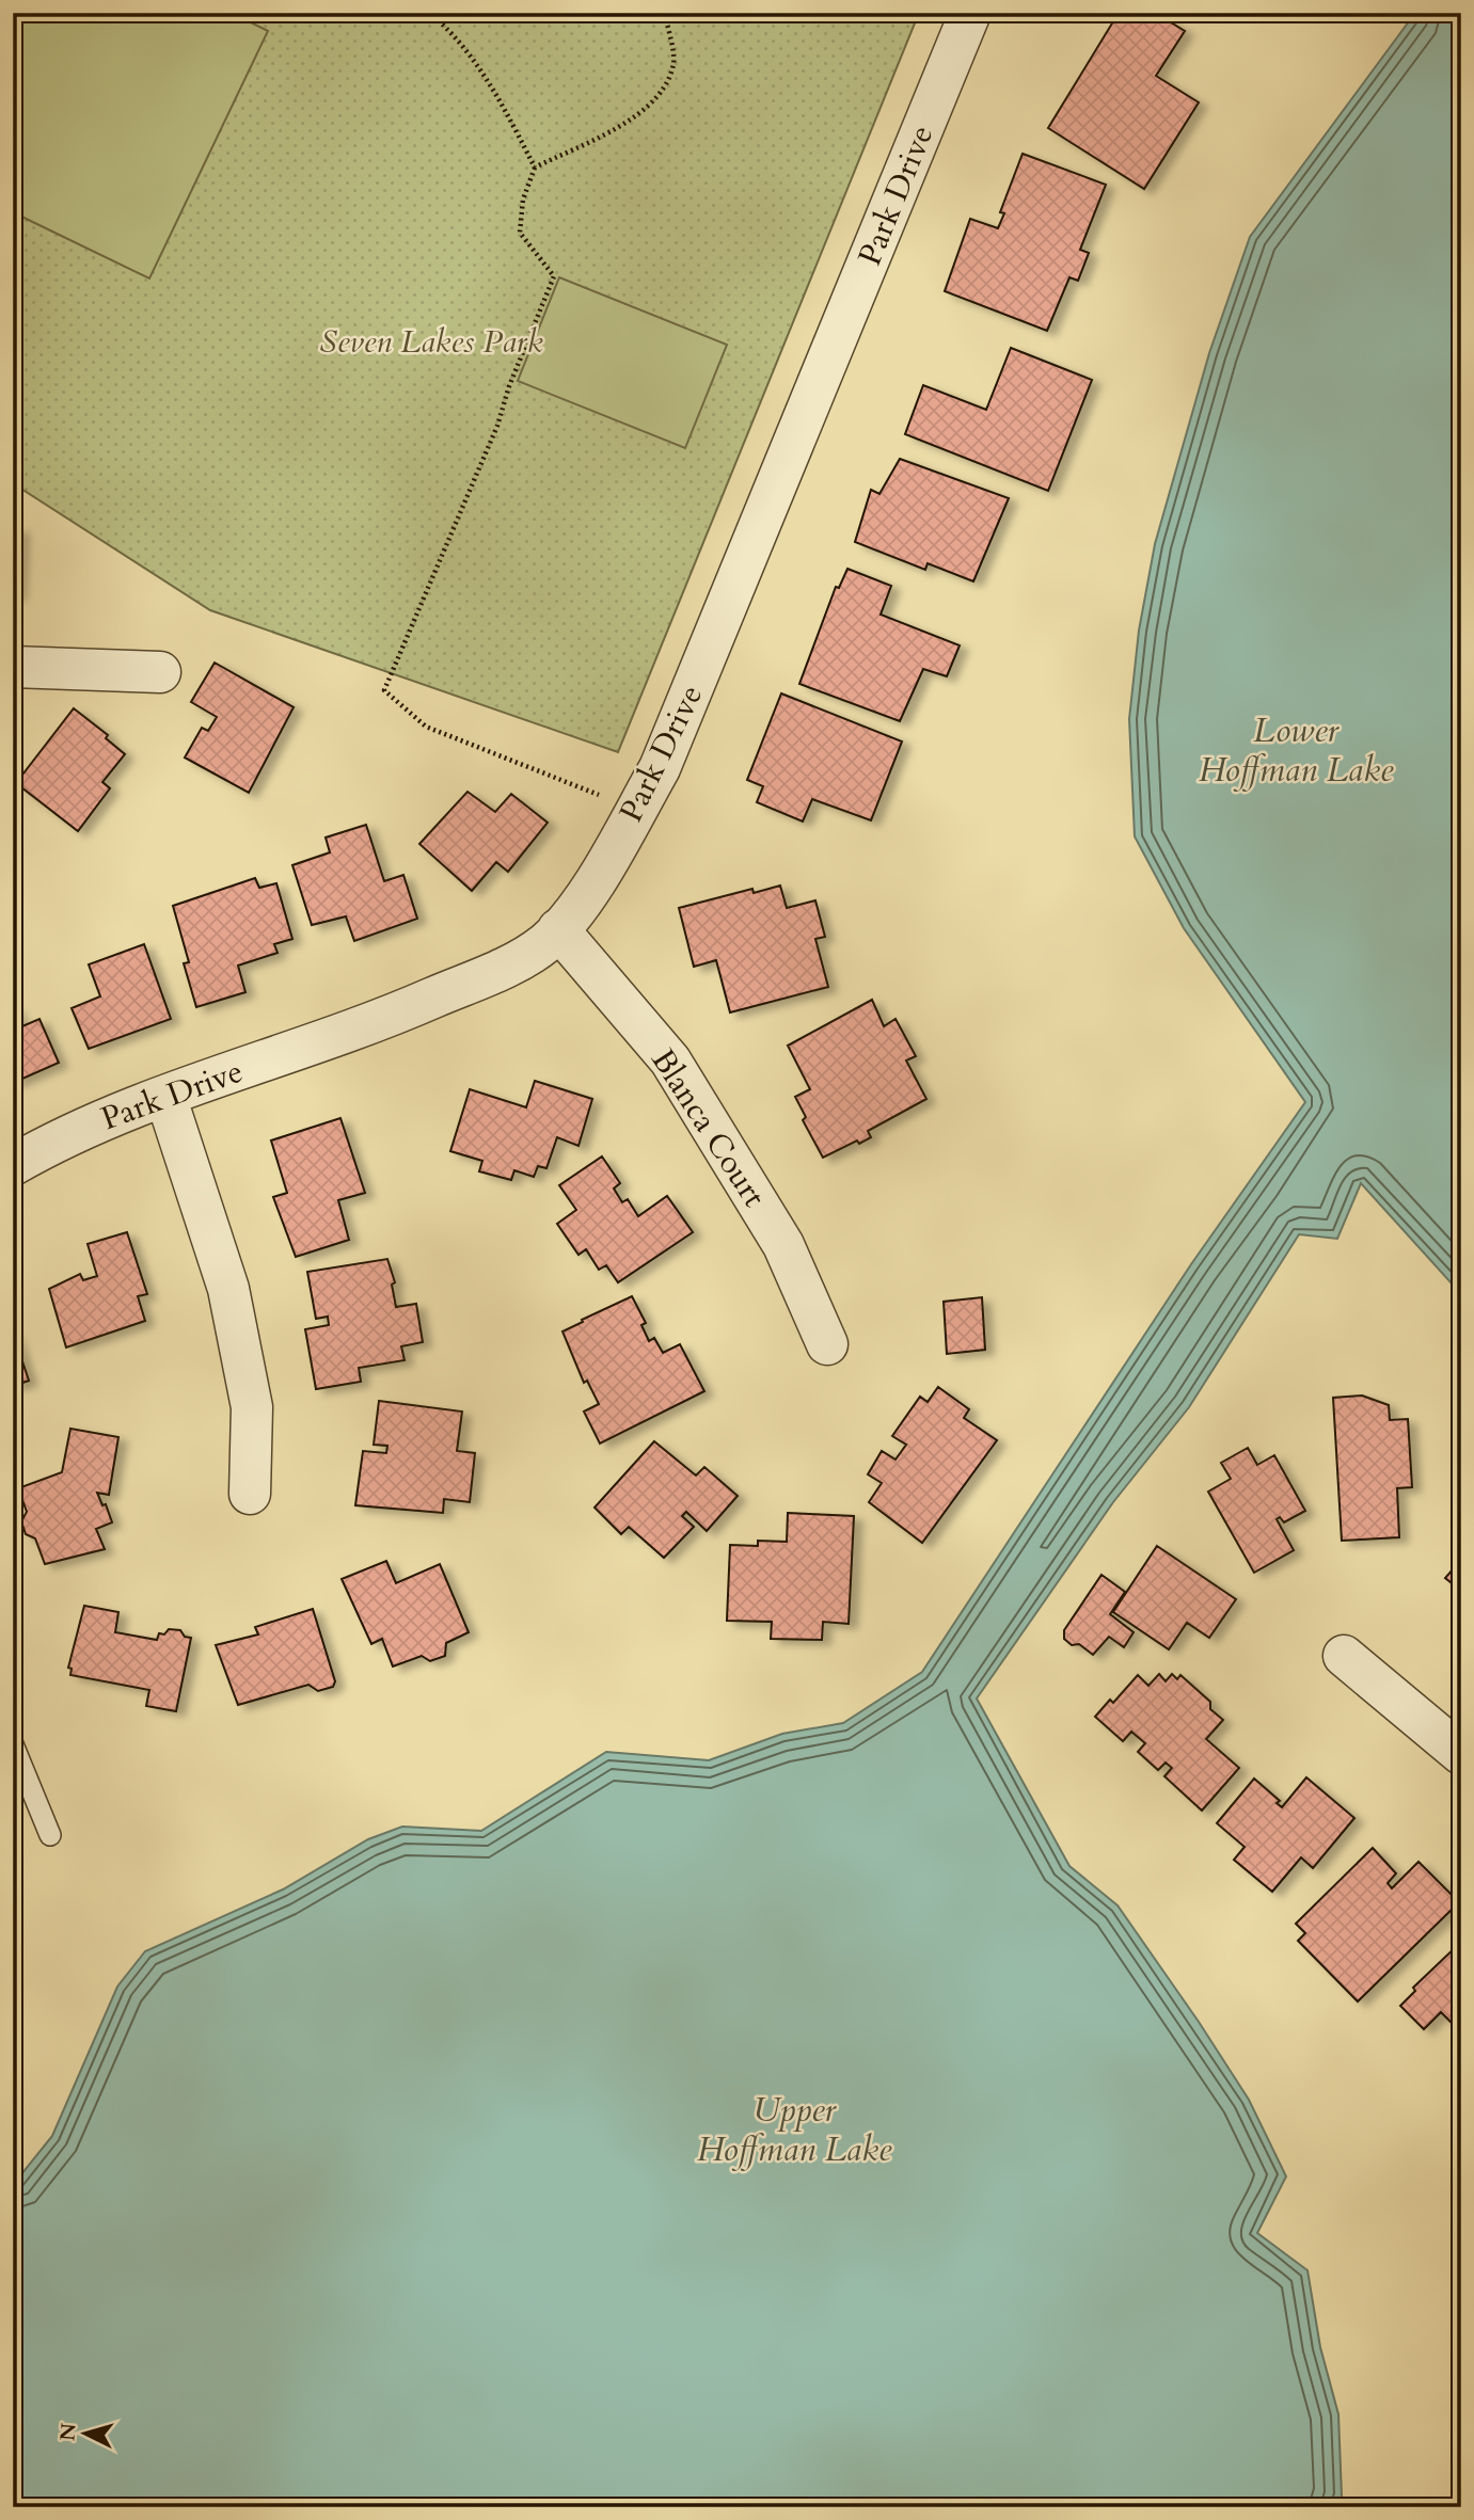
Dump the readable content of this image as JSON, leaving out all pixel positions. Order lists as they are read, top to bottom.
{
  "streets": {
    "street": ["Park Drive", "Blanca Court"]
  },
  "crossings": [
    ["Park Drive", "Blanca Court"]
  ],
  "water": ["Lower Hoffman Lake", "Upper Hoffman Lake"],
  "parks": ["Seven Lakes Park"],
  "north": "left"
}
